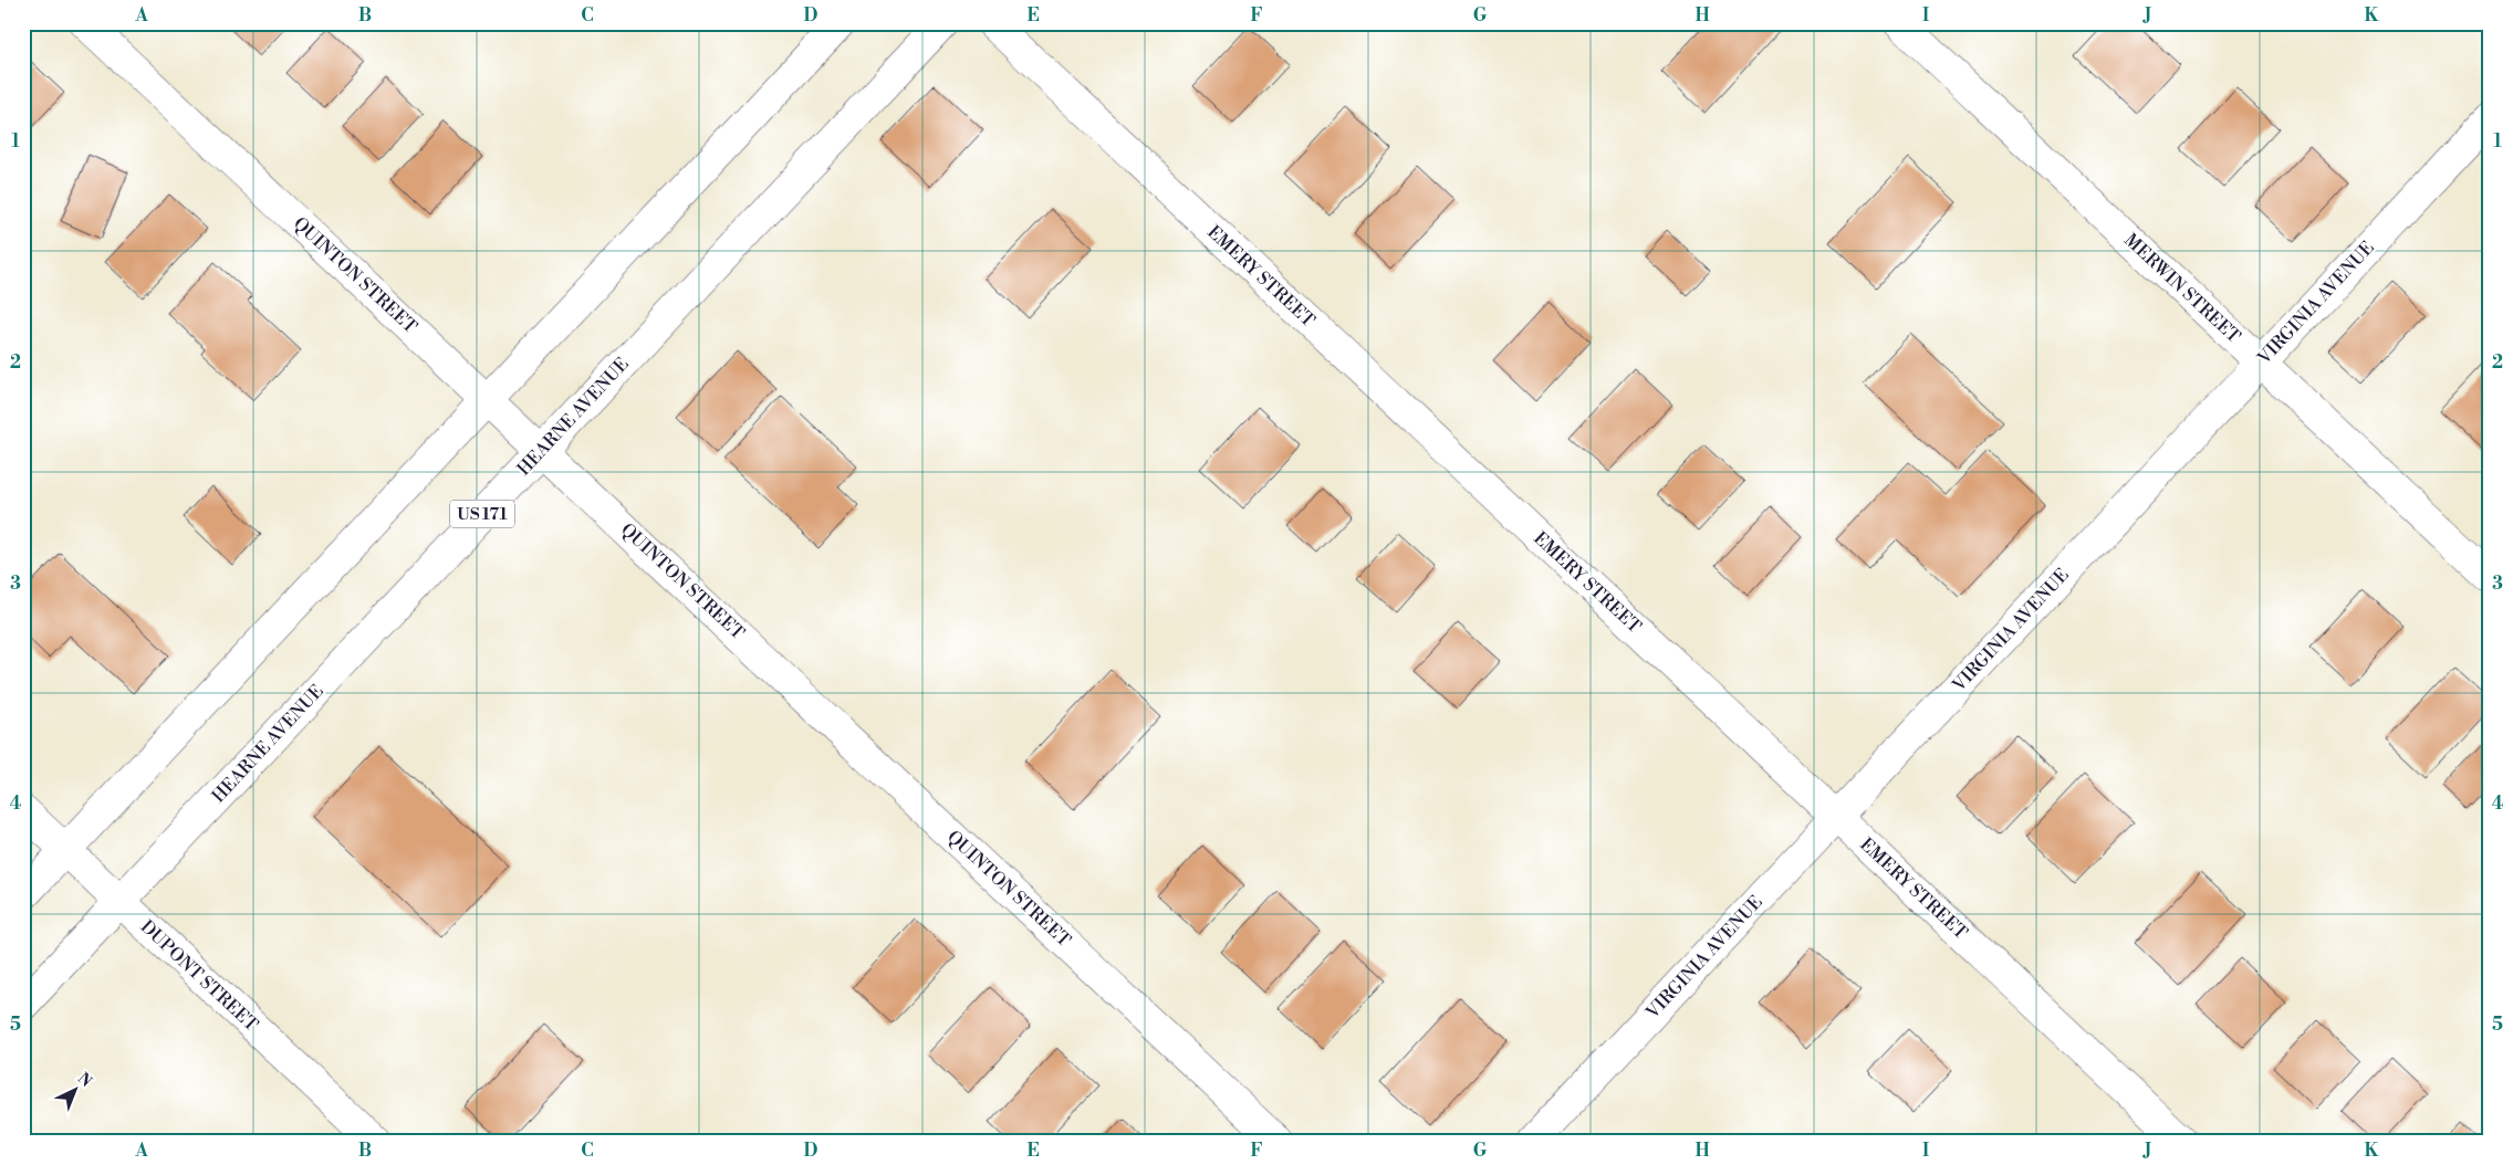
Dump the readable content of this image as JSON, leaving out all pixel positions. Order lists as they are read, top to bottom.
{
  "streets": {
    "street": [
      "QUINTON STREET",
      "EMERY STREET",
      "MERWIN STREET",
      "VIRGINIA AVENUE",
      "HEARNE AVENUE",
      "US 171",
      "DUPONT STREET"
    ]
  },
  "crossings": [
    ["QUINTON STREET", "HEARNE AVENUE"],
    ["EMERY STREET", "VIRGINIA AVENUE"],
    ["MERWIN STREET", "VIRGINIA AVENUE"],
    ["HEARNE AVENUE", "DUPONT STREET"]
  ],
  "north": "top right",
  "grid": {
    "columns": [
      "A",
      "B",
      "C",
      "D",
      "E",
      "F",
      "G",
      "H",
      "I",
      "J",
      "K"
    ],
    "rows": [
      "1",
      "2",
      "3",
      "4",
      "5"
    ]
  }
}
